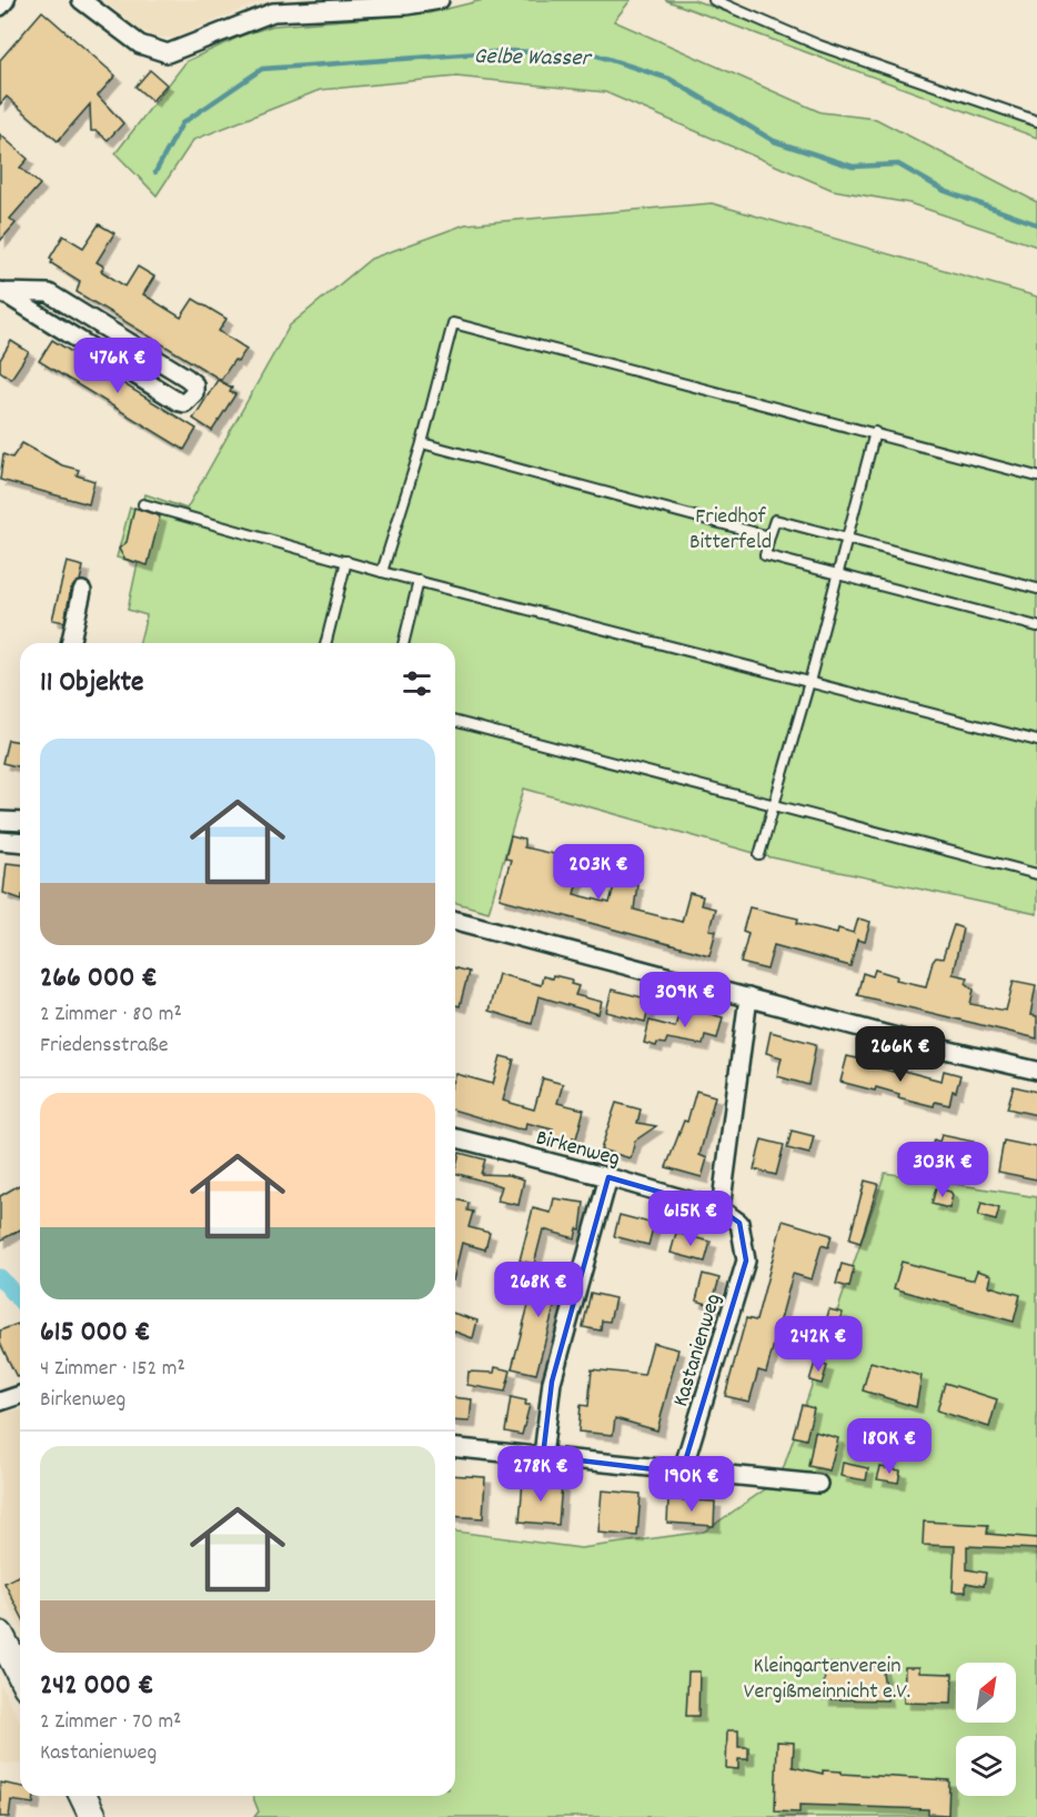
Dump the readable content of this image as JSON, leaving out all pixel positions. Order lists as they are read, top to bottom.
{
  "streets": {
    "street": ["Birkenweg", "Kastanienweg"]
  },
  "crossings": [
    ["Birkenweg", "Kastanienweg"]
  ],
  "water": ["Gelbe Wasser"],
  "parks": ["Friedhof Bitterfeld", "Kleingartenverein Vergißmeinnicht e.V."],
  "north": "top right",
  "page": {
    "price": [
      "476K €",
      "203K €",
      "309K €",
      "266K €",
      "303K €",
      "615K €",
      "268K €",
      "242K €",
      "180K €",
      "278K €",
      "190K €"
    ],
    "heading": "11 Objekte",
    "list": [
      {
        "name": "266 000 €",
        "note": "2 Zimmer · 80 m² · Friedensstraße"
      },
      {
        "name": "615 000 €",
        "note": "4 Zimmer · 152 m² · Birkenweg"
      },
      {
        "name": "242 000 €",
        "note": "2 Zimmer · 70 m² · Kastanienweg"
      }
    ]
  }
}
